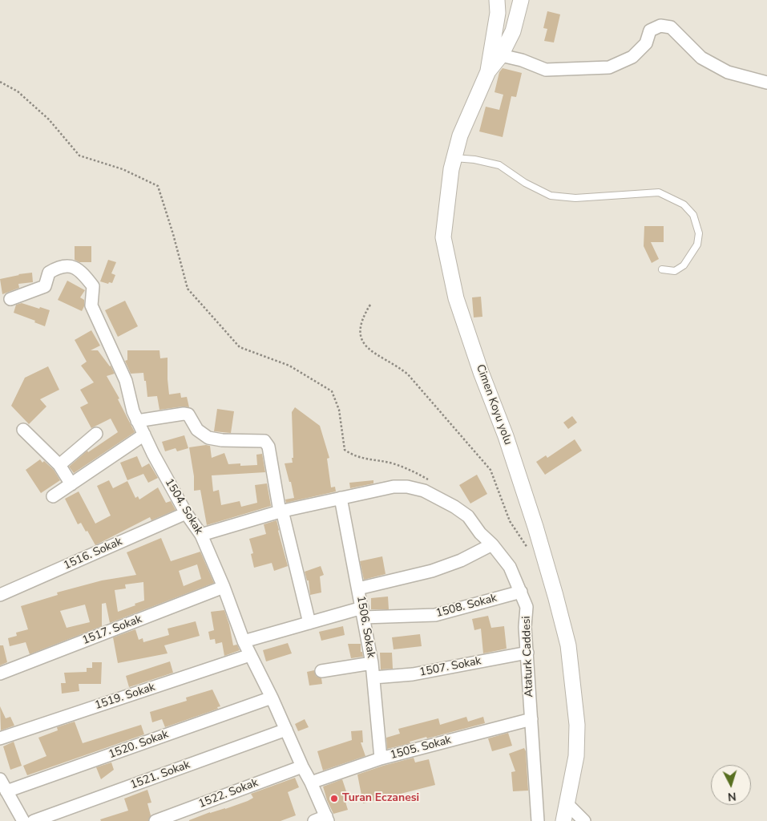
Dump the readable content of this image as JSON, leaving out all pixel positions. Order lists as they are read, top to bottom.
{
  "streets": {
    "street": [
      "Cimen Koyu yolu",
      "1504. Sokak",
      "1516. Sokak",
      "1508. Sokak",
      "1506. Sokak",
      "1517. Sokak",
      "Ataturk Caddesi",
      "1507. Sokak",
      "1519. Sokak",
      "1520. Sokak",
      "1505. Sokak",
      "1521. Sokak",
      "1522. Sokak"
    ]
  },
  "crossings": [
    ["1504. Sokak", "1516. Sokak"],
    ["1504. Sokak", "1508. Sokak"],
    ["1504. Sokak", "1517. Sokak"],
    ["1504. Sokak", "Ataturk Caddesi"],
    ["1504. Sokak", "1519. Sokak"],
    ["1504. Sokak", "1520. Sokak"],
    ["1504. Sokak", "1505. Sokak"],
    ["1504. Sokak", "1521. Sokak"],
    ["1504. Sokak", "1522. Sokak"],
    ["1508. Sokak", "1506. Sokak"],
    ["1508. Sokak", "Ataturk Caddesi"],
    ["1506. Sokak", "Ataturk Caddesi"],
    ["1506. Sokak", "1507. Sokak"],
    ["1506. Sokak", "1505. Sokak"],
    ["Ataturk Caddesi", "1507. Sokak"],
    ["Ataturk Caddesi", "1505. Sokak"]
  ],
  "places": ["Turan Eczanesi"],
  "north": "bottom"
}
